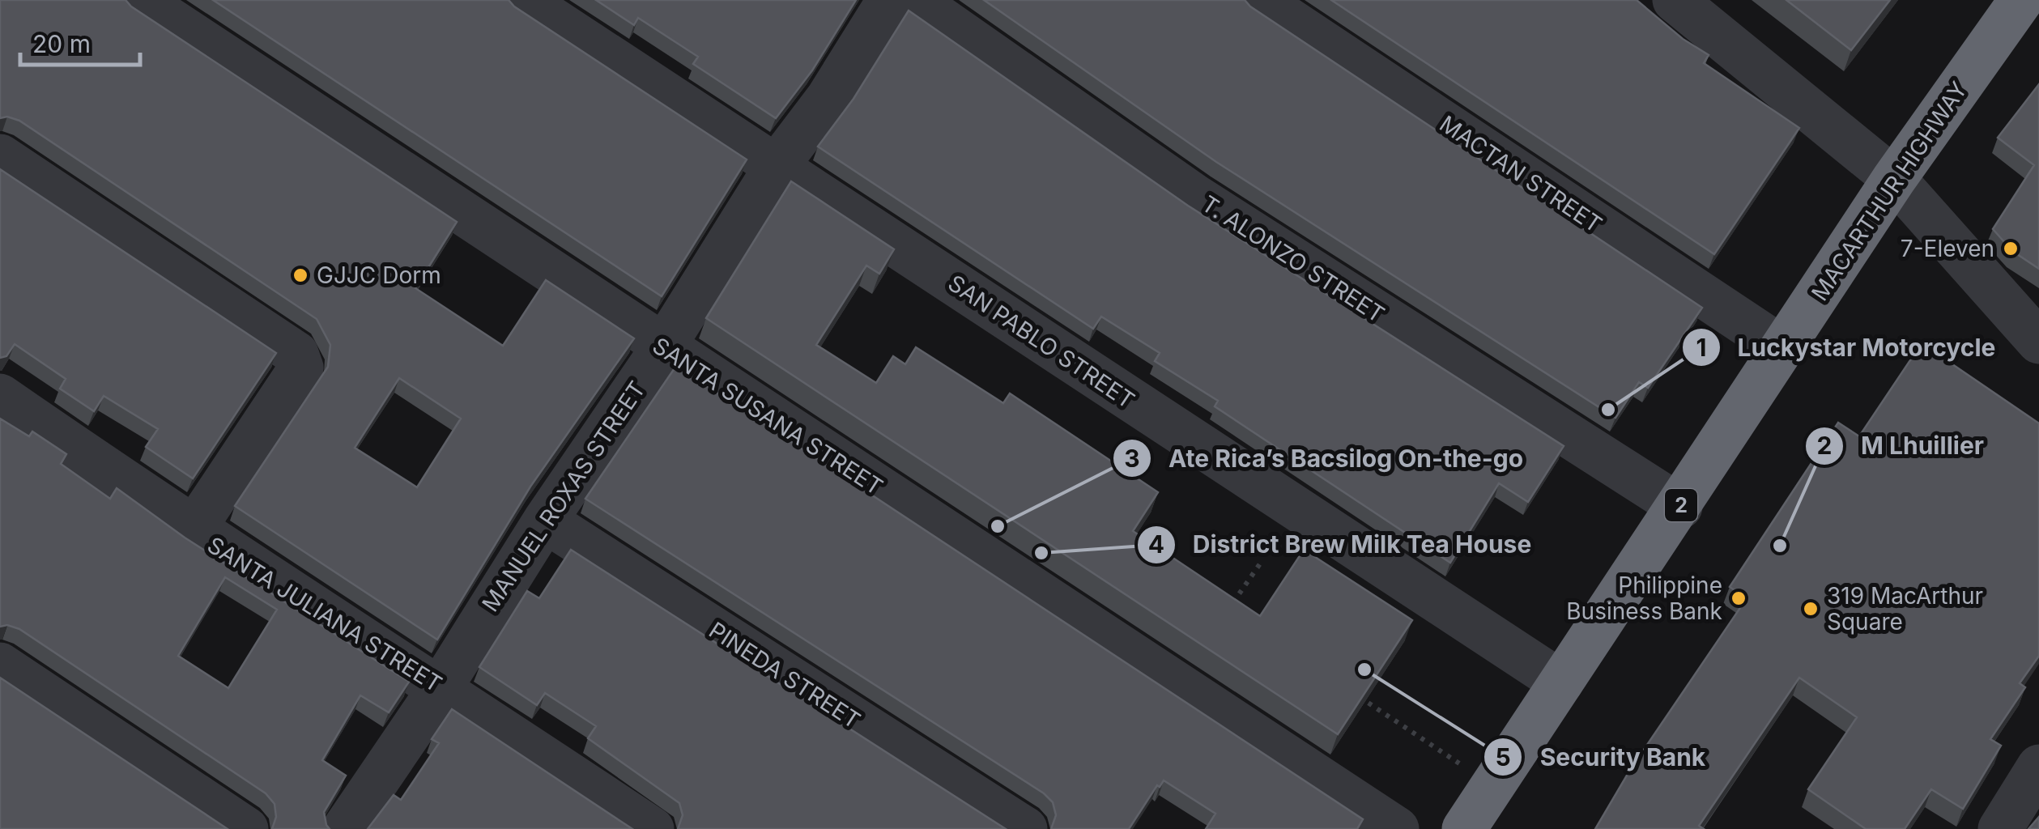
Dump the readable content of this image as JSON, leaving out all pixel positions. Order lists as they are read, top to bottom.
{
  "streets": {
    "highway": ["MACARTHUR HIGHWAY", "2"],
    "street": [
      "MACTAN STREET",
      "T. ALONZO STREET",
      "SAN PABLO STREET",
      "SANTA SUSANA STREET",
      "MANUEL ROXAS STREET",
      "SANTA JULIANA STREET",
      "PINEDA STREET"
    ]
  },
  "crossings": [
    ["MACTAN STREET", "MACARTHUR HIGHWAY"],
    ["MACARTHUR HIGHWAY", "T. ALONZO STREET"],
    ["MACARTHUR HIGHWAY", "SAN PABLO STREET"],
    ["SAN PABLO STREET", "MANUEL ROXAS STREET"],
    ["SANTA SUSANA STREET", "MANUEL ROXAS STREET"],
    ["MANUEL ROXAS STREET", "SANTA JULIANA STREET"],
    ["MANUEL ROXAS STREET", "PINEDA STREET"]
  ],
  "places": [
    "7-Eleven",
    "GJJC Dorm",
    "Luckystar Motorcycle",
    "Ate Rica’s Bacsilog On-the-go",
    "M Lhuillier",
    "District Brew Milk Tea House",
    "Philippine Business Bank",
    "319 MacArthur Square",
    "Security Bank"
  ],
  "scale_bar": "20 m"
}
